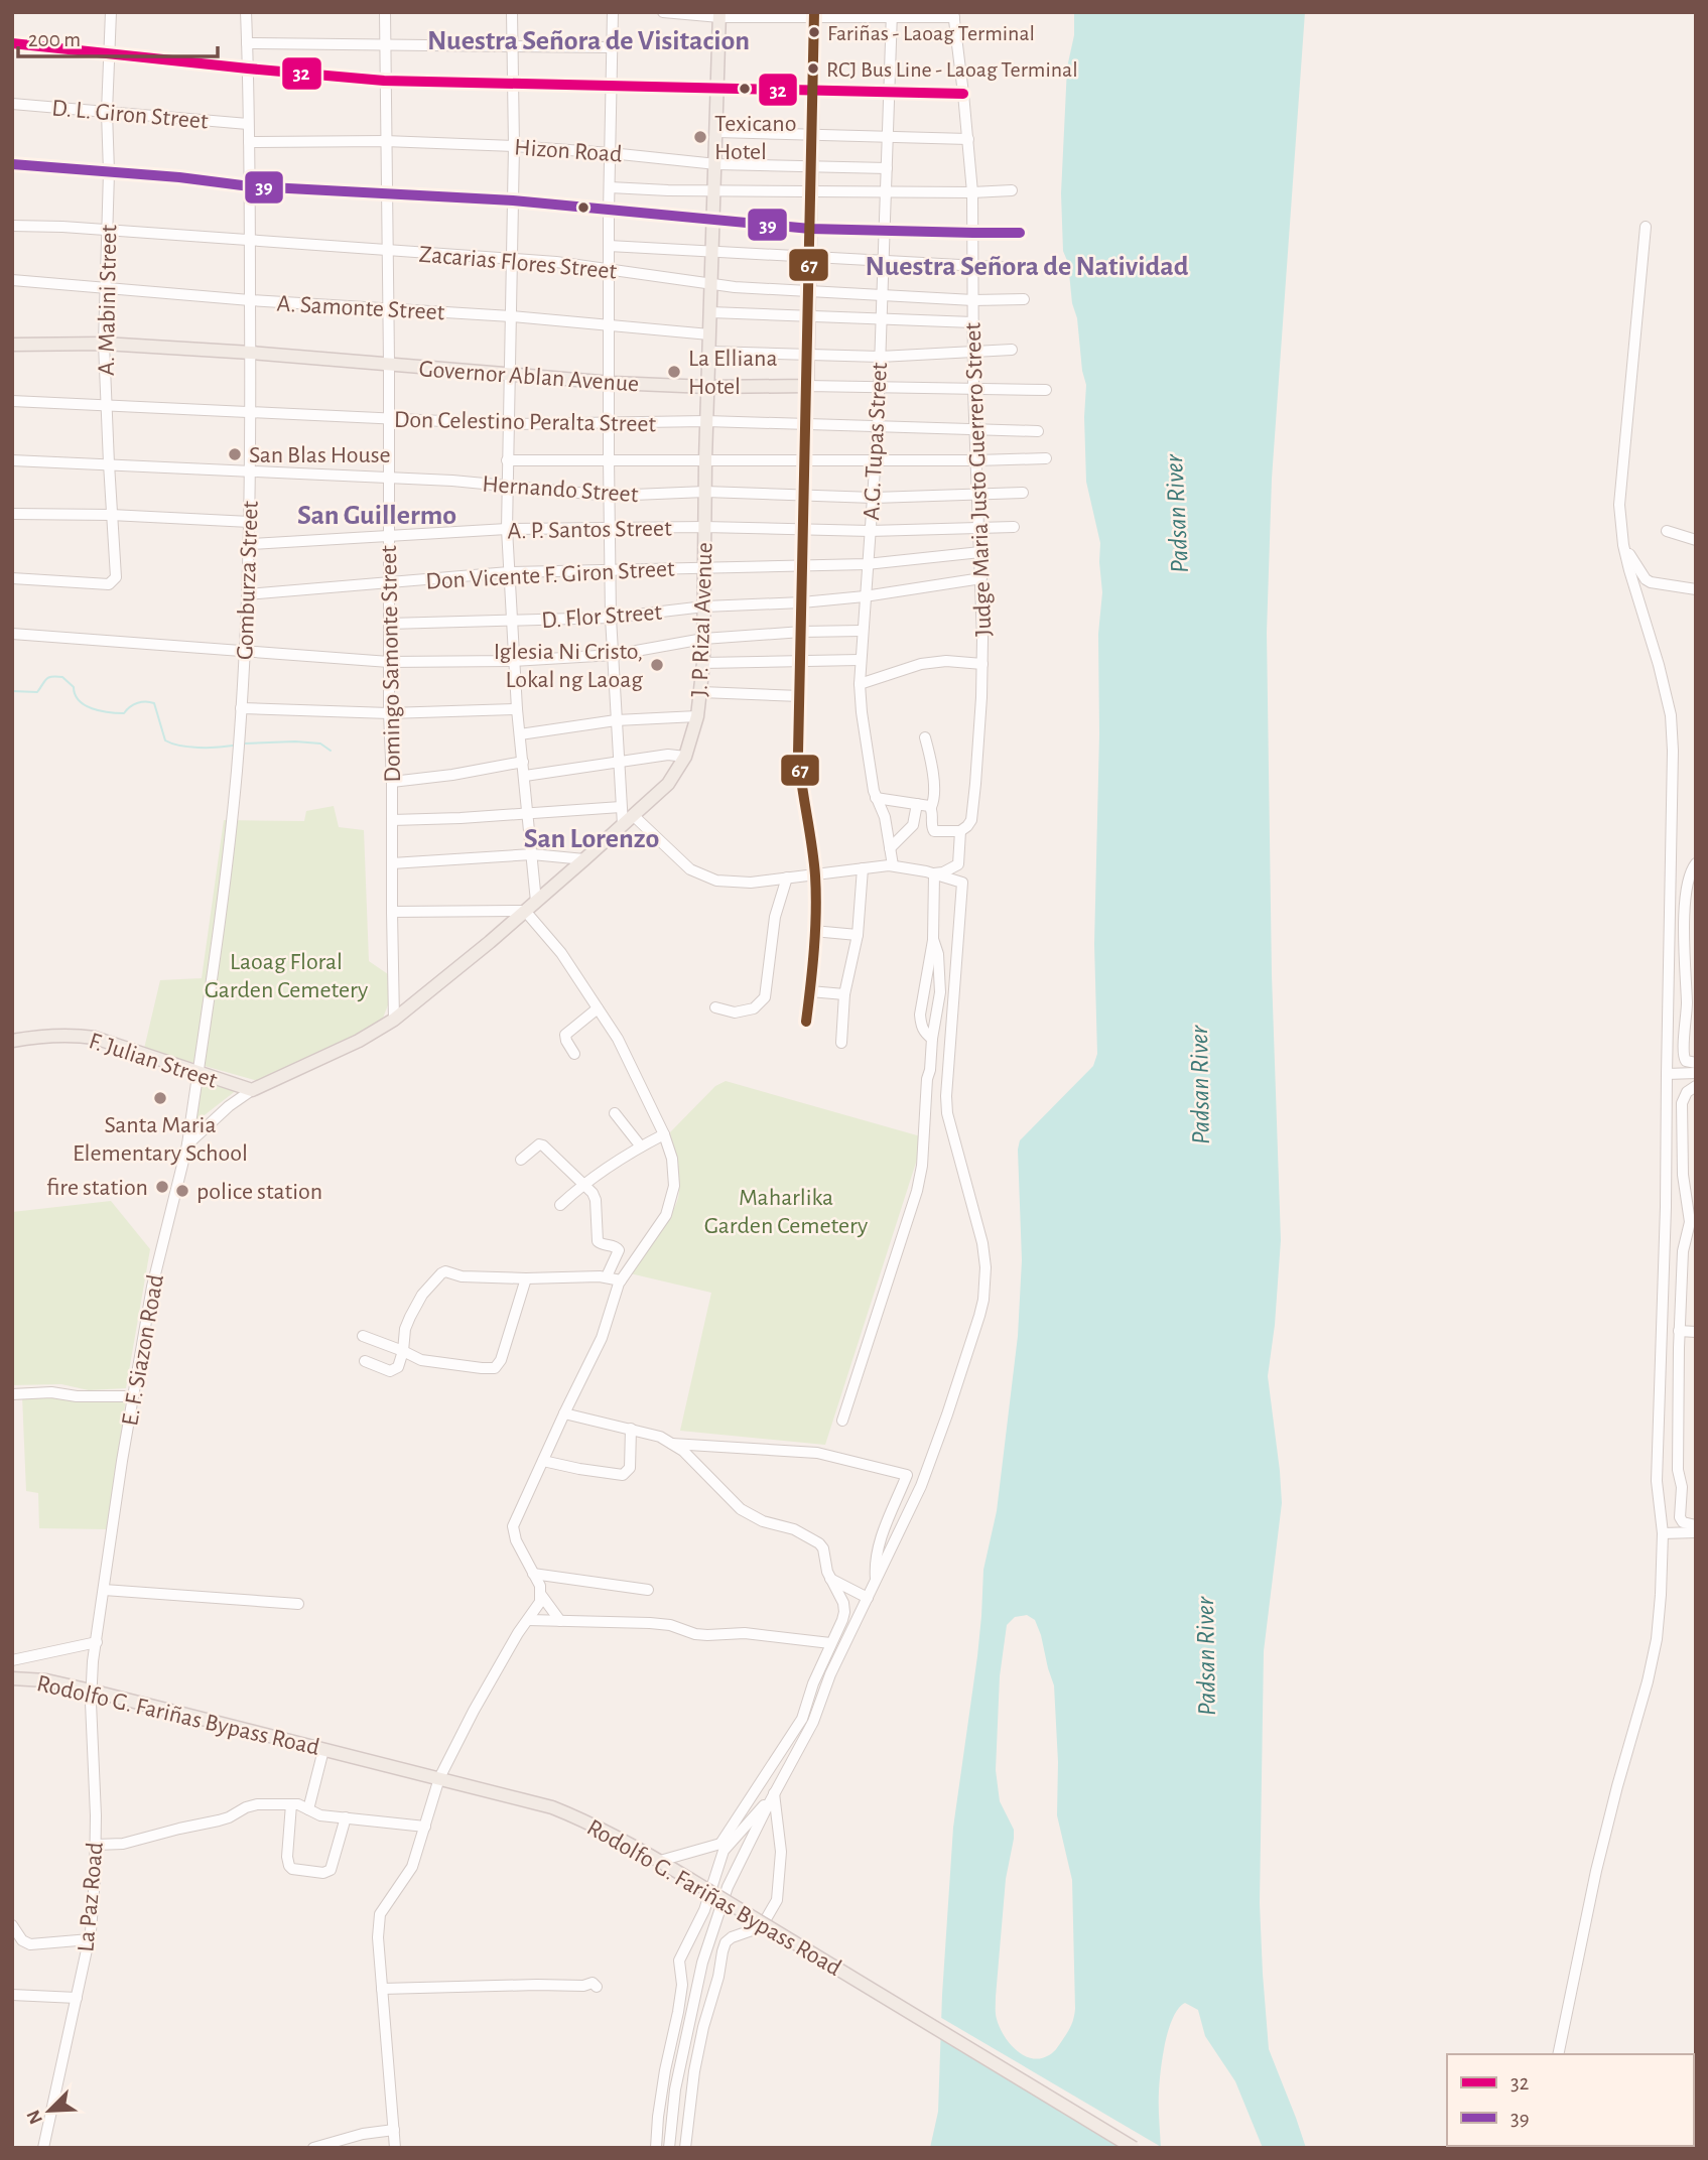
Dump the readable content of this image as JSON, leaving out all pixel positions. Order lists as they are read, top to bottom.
{
  "streets": {
    "main road": [
      "Governor Ablan Avenue",
      "J. P. Rizal Avenue",
      "F. Julian Street",
      "Rodolfo G. Fariñas Bypass Road"
    ],
    "street": [
      "D. L. Giron Street",
      "Hizon Road",
      "Zacarias Flores Street",
      "A. Mabini Street",
      "A. Samonte Street",
      "Don Celestino Peralta Street",
      "A.G. Tupas Street",
      "Judge Maria Justo Guerrero Street",
      "Hernando Street",
      "A. P. Santos Street",
      "Don Vicente F. Giron Street",
      "Gomburza Street",
      "D. Flor Street",
      "Domingo Samonte Street",
      "E. F. Siazon Road",
      "La Paz Road"
    ]
  },
  "crossings": [
    ["D. L. Giron Street", "A. Mabini Street"],
    ["D. L. Giron Street", "Gomburza Street"],
    ["Hizon Road", "A.G. Tupas Street"],
    ["Hizon Road", "Gomburza Street"],
    ["Hizon Road", "J. P. Rizal Avenue"],
    ["Hizon Road", "Domingo Samonte Street"],
    ["Zacarias Flores Street", "A. Mabini Street"],
    ["Zacarias Flores Street", "A.G. Tupas Street"],
    ["Zacarias Flores Street", "Judge Maria Justo Guerrero Street"],
    ["Zacarias Flores Street", "Gomburza Street"],
    ["Zacarias Flores Street", "J. P. Rizal Avenue"],
    ["Zacarias Flores Street", "Domingo Samonte Street"],
    ["A. Mabini Street", "A. Samonte Street"],
    ["A. Mabini Street", "Governor Ablan Avenue"],
    ["A. Mabini Street", "Don Celestino Peralta Street"],
    ["A. Mabini Street", "Hernando Street"],
    ["A. Samonte Street", "Gomburza Street"],
    ["A. Samonte Street", "J. P. Rizal Avenue"],
    ["A. Samonte Street", "Domingo Samonte Street"],
    ["Governor Ablan Avenue", "A.G. Tupas Street"],
    ["Governor Ablan Avenue", "Judge Maria Justo Guerrero Street"],
    ["Governor Ablan Avenue", "Gomburza Street"],
    ["Governor Ablan Avenue", "J. P. Rizal Avenue"],
    ["Governor Ablan Avenue", "Domingo Samonte Street"],
    ["Don Celestino Peralta Street", "A.G. Tupas Street"],
    ["Don Celestino Peralta Street", "Judge Maria Justo Guerrero Street"],
    ["Don Celestino Peralta Street", "Gomburza Street"],
    ["Don Celestino Peralta Street", "J. P. Rizal Avenue"],
    ["Don Celestino Peralta Street", "Domingo Samonte Street"],
    ["A.G. Tupas Street", "Hernando Street"],
    ["A.G. Tupas Street", "A. P. Santos Street"],
    ["A.G. Tupas Street", "Don Vicente F. Giron Street"],
    ["A.G. Tupas Street", "D. Flor Street"],
    ["Judge Maria Justo Guerrero Street", "Hernando Street"],
    ["Judge Maria Justo Guerrero Street", "A. P. Santos Street"],
    ["Judge Maria Justo Guerrero Street", "Don Vicente F. Giron Street"],
    ["Judge Maria Justo Guerrero Street", "D. Flor Street"],
    ["Hernando Street", "Gomburza Street"],
    ["Hernando Street", "J. P. Rizal Avenue"],
    ["Hernando Street", "Domingo Samonte Street"],
    ["A. P. Santos Street", "Gomburza Street"],
    ["A. P. Santos Street", "J. P. Rizal Avenue"],
    ["A. P. Santos Street", "Domingo Samonte Street"],
    ["Don Vicente F. Giron Street", "Gomburza Street"],
    ["Don Vicente F. Giron Street", "J. P. Rizal Avenue"],
    ["Don Vicente F. Giron Street", "Domingo Samonte Street"],
    ["Gomburza Street", "F. Julian Street"],
    ["Gomburza Street", "E. F. Siazon Road"],
    ["D. Flor Street", "J. P. Rizal Avenue"],
    ["D. Flor Street", "Domingo Samonte Street"],
    ["J. P. Rizal Avenue", "Domingo Samonte Street"],
    ["J. P. Rizal Avenue", "F. Julian Street"],
    ["E. F. Siazon Road", "La Paz Road"],
    ["Rodolfo G. Fariñas Bypass Road", "La Paz Road"]
  ],
  "districts": [
    "Nuestra Señora de Visitacion",
    "Nuestra Señora de Natividad",
    "San Guillermo",
    "San Lorenzo"
  ],
  "water": ["Padsan River"],
  "parks": ["Laoag Floral Garden Cemetery", "Maharlika Garden Cemetery"],
  "places": [
    "Fariñas - Laoag Terminal",
    "RCJ Bus Line - Laoag Terminal",
    "Texicano Hotel",
    "La Elliana Hotel",
    "San Blas House",
    "Iglesia Ni Cristo, Lokal ng Laoag",
    "Santa Maria Elementary School",
    "fire station",
    "police station"
  ],
  "lines": ["transit line 67", "transit line 32", "transit line 39"],
  "legend": ["32", "39"],
  "scale_bar": "200 m",
  "north": "bottom left"
}
